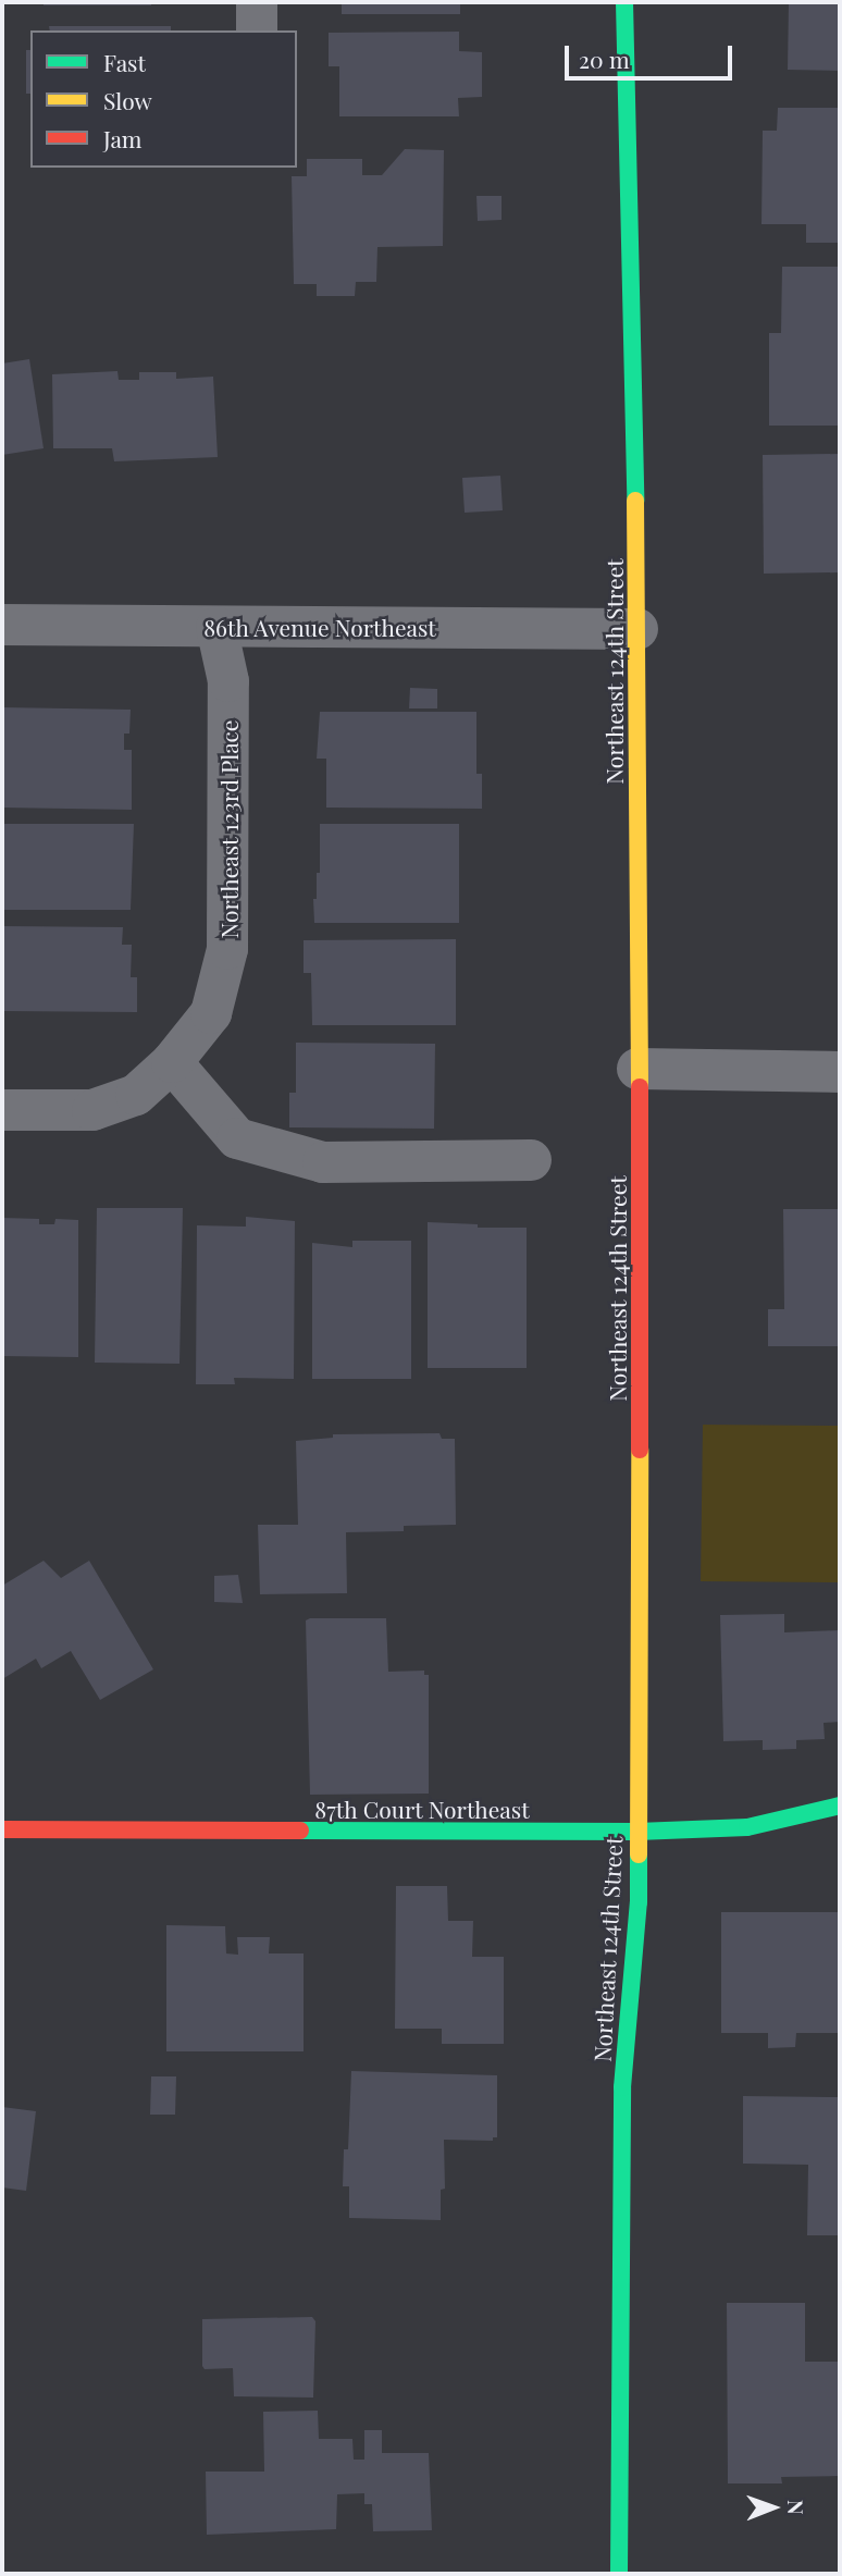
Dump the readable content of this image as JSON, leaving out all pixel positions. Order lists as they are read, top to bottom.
{
  "streets": {
    "street": [
      "86th Avenue Northeast",
      "Northeast 124th Street",
      "Northeast 123rd Place",
      "87th Court Northeast"
    ]
  },
  "crossings": [
    ["86th Avenue Northeast", "Northeast 124th Street"],
    ["86th Avenue Northeast", "Northeast 123rd Place"],
    ["Northeast 124th Street", "87th Court Northeast"]
  ],
  "legend": ["Fast", "Slow", "Jam"],
  "scale_bar": "20 m",
  "north": "right"
}
